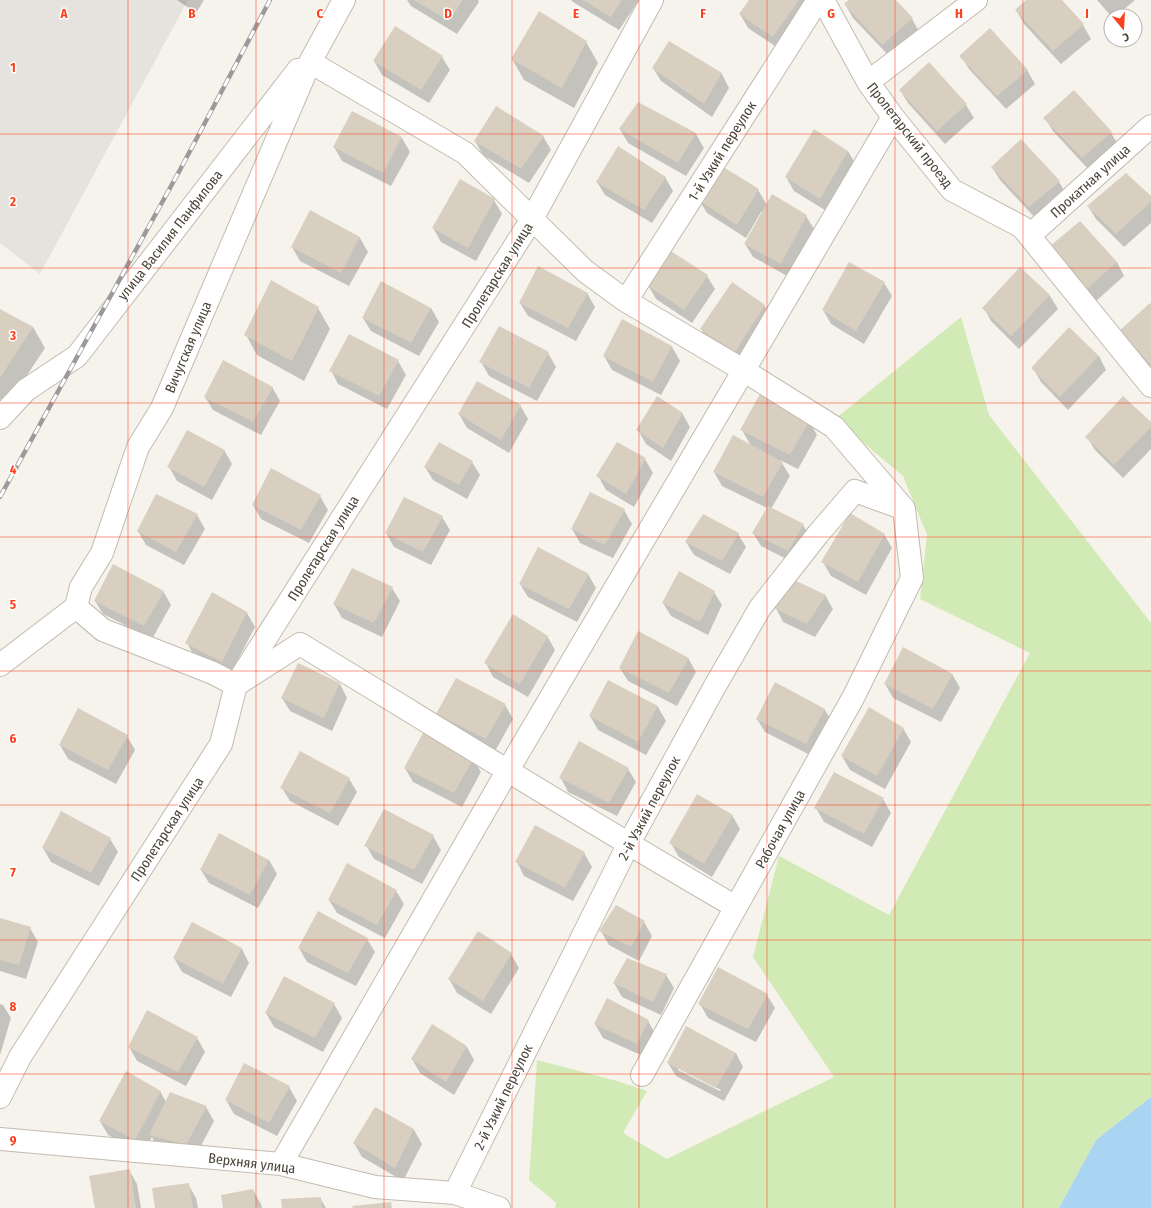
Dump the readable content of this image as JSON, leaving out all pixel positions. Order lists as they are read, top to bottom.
{
  "streets": {
    "street": [
      "Пролетарский проезд",
      "1-й Узкий переулок",
      "Прокатная улица",
      "улица Василия Панфилова",
      "Пролетарская улица",
      "Вичугская улица",
      "2-й Узкий переулок",
      "Рабочая улица",
      "Верхняя улица"
    ]
  },
  "crossings": [
    ["Пролетарский проезд", "Прокатная улица"],
    ["улица Василия Панфилова", "Вичугская улица"],
    ["2-й Узкий переулок", "Рабочая улица"],
    ["2-й Узкий переулок", "Верхняя улица"]
  ],
  "north": "bottom",
  "grid": {
    "columns": [
      "A",
      "B",
      "C",
      "D",
      "E",
      "F",
      "G",
      "H",
      "I"
    ],
    "rows": [
      "1",
      "2",
      "3",
      "4",
      "5",
      "6",
      "7",
      "8",
      "9"
    ]
  }
}
